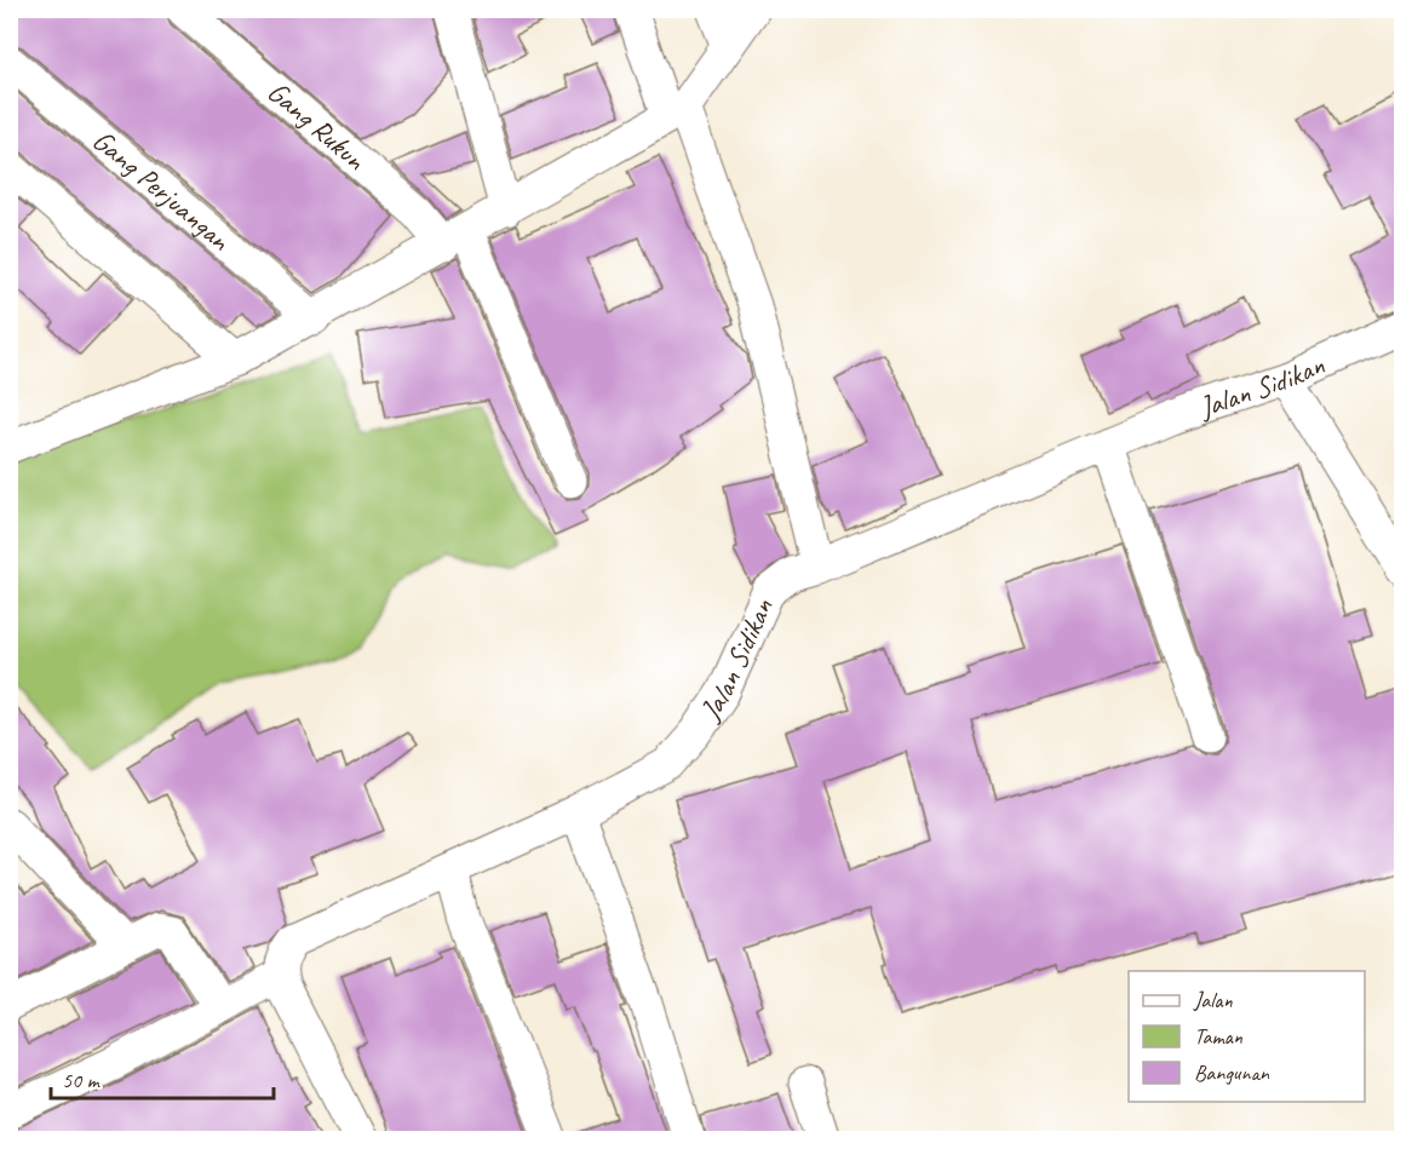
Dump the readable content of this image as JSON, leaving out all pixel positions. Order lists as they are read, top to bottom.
{
  "streets": {
    "street": ["Gang Rukun", "Gang Perjuangan", "Jalan Sidikan"]
  },
  "legend": ["Jalan", "Taman", "Bangunan"],
  "scale_bar": "50 m"
}
